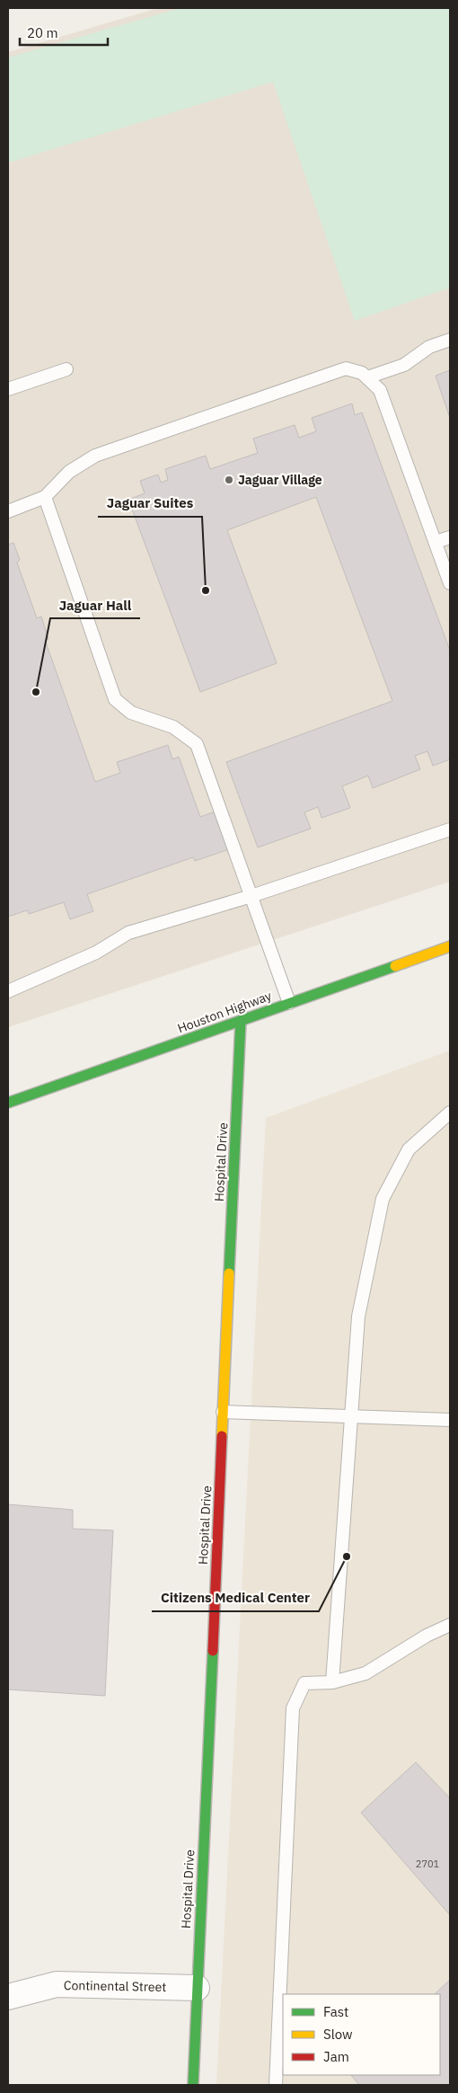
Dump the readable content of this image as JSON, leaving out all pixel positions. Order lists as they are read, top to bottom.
{
  "streets": {
    "street": ["Houston Highway", "Hospital Drive", "Continental Street"]
  },
  "crossings": [
    ["Houston Highway", "Hospital Drive"],
    ["Hospital Drive", "Continental Street"]
  ],
  "places": [
    "Jaguar Village",
    "Jaguar Suites",
    "Jaguar Hall",
    "Citizens Medical Center"
  ],
  "house_numbers": ["2701"],
  "legend": ["Fast", "Slow", "Jam"],
  "scale_bar": "20 m"
}
